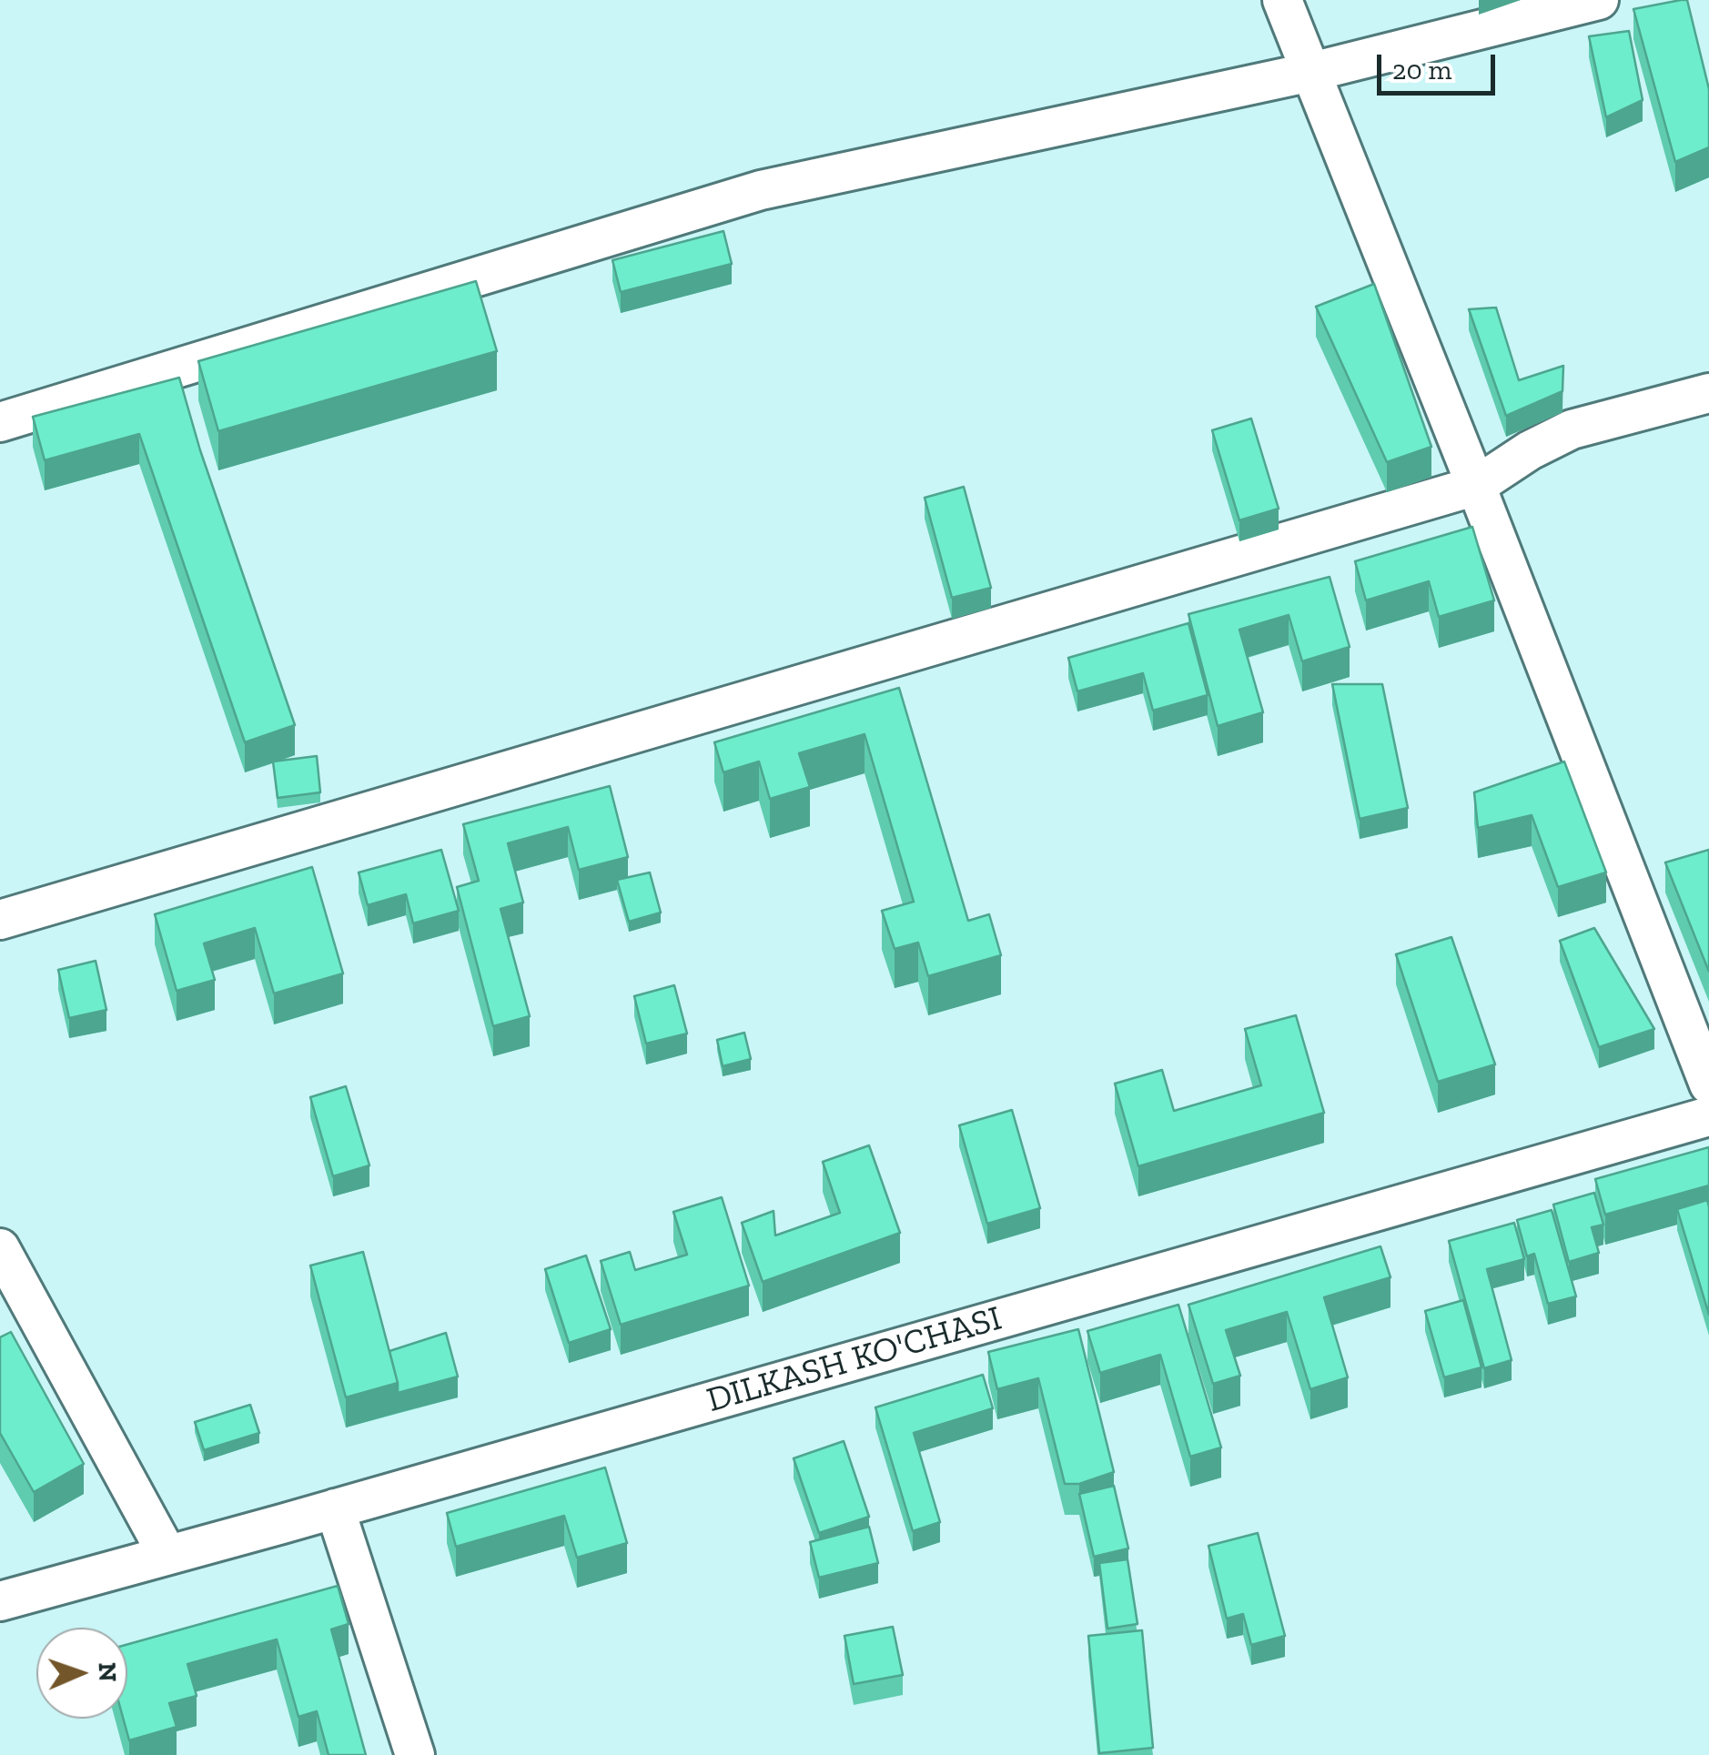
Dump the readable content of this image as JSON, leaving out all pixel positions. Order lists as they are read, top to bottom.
{
  "streets": {
    "street": ["DILKASH KO'CHASI"]
  },
  "scale_bar": "20 m",
  "north": "right"
}
